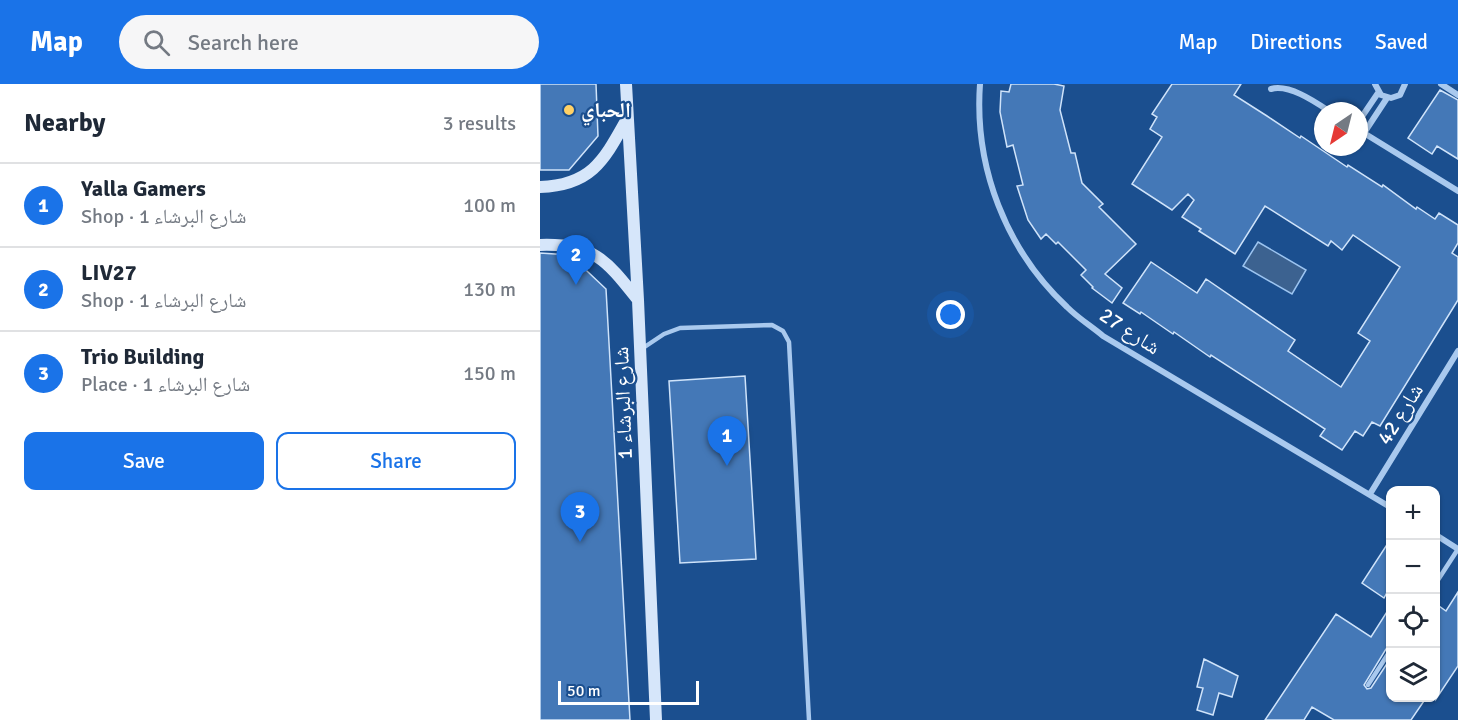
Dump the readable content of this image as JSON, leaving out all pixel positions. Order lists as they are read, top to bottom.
{
  "streets": {
    "street": ["شارع 27", "شارع البرشاء 1", "شارع 42"]
  },
  "crossings": [
    ["شارع 27", "شارع 42"]
  ],
  "places": ["الحباي"],
  "scale_bar": "50 m",
  "north": "bottom left",
  "page": {
    "header": "Map",
    "search": "Search here",
    "nav": ["Map", "Directions", "Saved"],
    "heading": ["Nearby", "3 results"],
    "list": [
      {
        "mark": "1",
        "name": "Yalla Gamers",
        "note": "Shop · شارع البرشاء 1",
        "value": "100 m"
      },
      {
        "mark": "2",
        "name": "LIV27",
        "note": "Shop · شارع البرشاء 1",
        "value": "130 m"
      },
      {
        "mark": "3",
        "name": "Trio Building",
        "note": "Place · شارع البرشاء 1",
        "value": "150 m"
      }
    ],
    "pins": ["2", "1", "3"],
    "buttons": ["Save", "Share"],
    "map_buttons": ["+", "−"],
    "scale": "50 m"
  }
}
